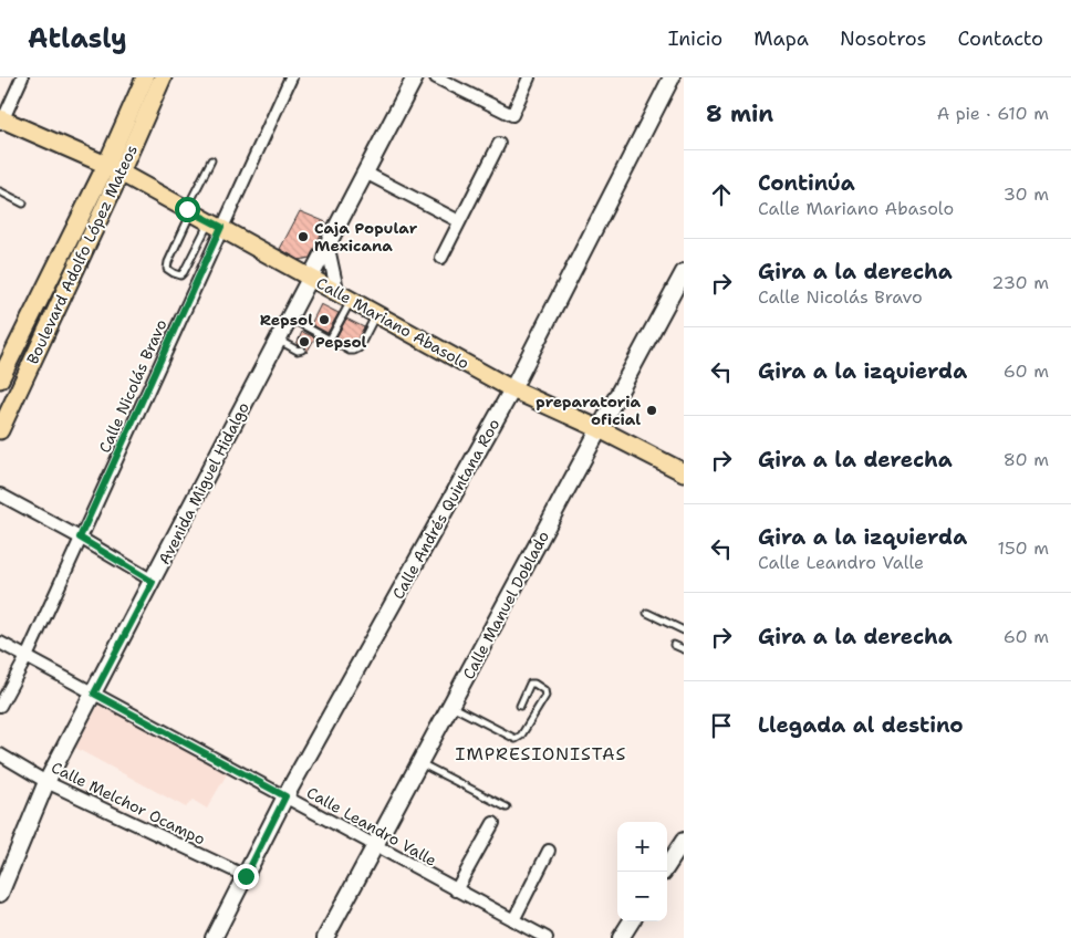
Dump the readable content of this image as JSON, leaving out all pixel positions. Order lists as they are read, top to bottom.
{
  "streets": {
    "main road": [
      "Boulevard Adolfo López Mateos",
      "Calle Mariano Abasolo",
      "Avenida Miguel Hidalgo",
      "Calle Andrés Quintana Roo",
      "Calle Manuel Doblado"
    ],
    "street": ["Calle Nicolás Bravo", "Calle Melchor Ocampo", "Calle Leandro Valle"]
  },
  "crossings": [
    ["Boulevard Adolfo López Mateos", "Calle Mariano Abasolo"],
    ["Calle Mariano Abasolo", "Calle Nicolás Bravo"],
    ["Calle Mariano Abasolo", "Avenida Miguel Hidalgo"],
    ["Calle Mariano Abasolo", "Calle Andrés Quintana Roo"],
    ["Calle Mariano Abasolo", "Calle Manuel Doblado"],
    ["Calle Nicolás Bravo", "Calle Leandro Valle"],
    ["Avenida Miguel Hidalgo", "Calle Melchor Ocampo"],
    ["Avenida Miguel Hidalgo", "Calle Leandro Valle"],
    ["Calle Andrés Quintana Roo", "Calle Melchor Ocampo"],
    ["Calle Andrés Quintana Roo", "Calle Leandro Valle"],
    ["Calle Manuel Doblado", "Calle Leandro Valle"]
  ],
  "districts": ["IMPRESIONISTAS"],
  "places": [
    "Caja Popular Mexicana",
    "Repsol",
    "Pepsol",
    "preparatoria oficial"
  ],
  "page": {
    "header": "Atlasly",
    "nav": [
      "Inicio",
      "Mapa",
      "Nosotros",
      "Contacto"
    ],
    "heading": ["8 min", "A pie · 610 m"],
    "list": [
      ["Continúa", "Calle Mariano Abasolo", "30 m"],
      ["Gira a la derecha", "Calle Nicolás Bravo", "230 m"],
      ["Gira a la izquierda", "60 m"],
      ["Gira a la derecha", "80 m"],
      ["Gira a la izquierda", "Calle Leandro Valle", "150 m"],
      ["Gira a la derecha", "60 m"],
      "Llegada al destino"
    ],
    "map_buttons": ["+", "−"]
  }
}
